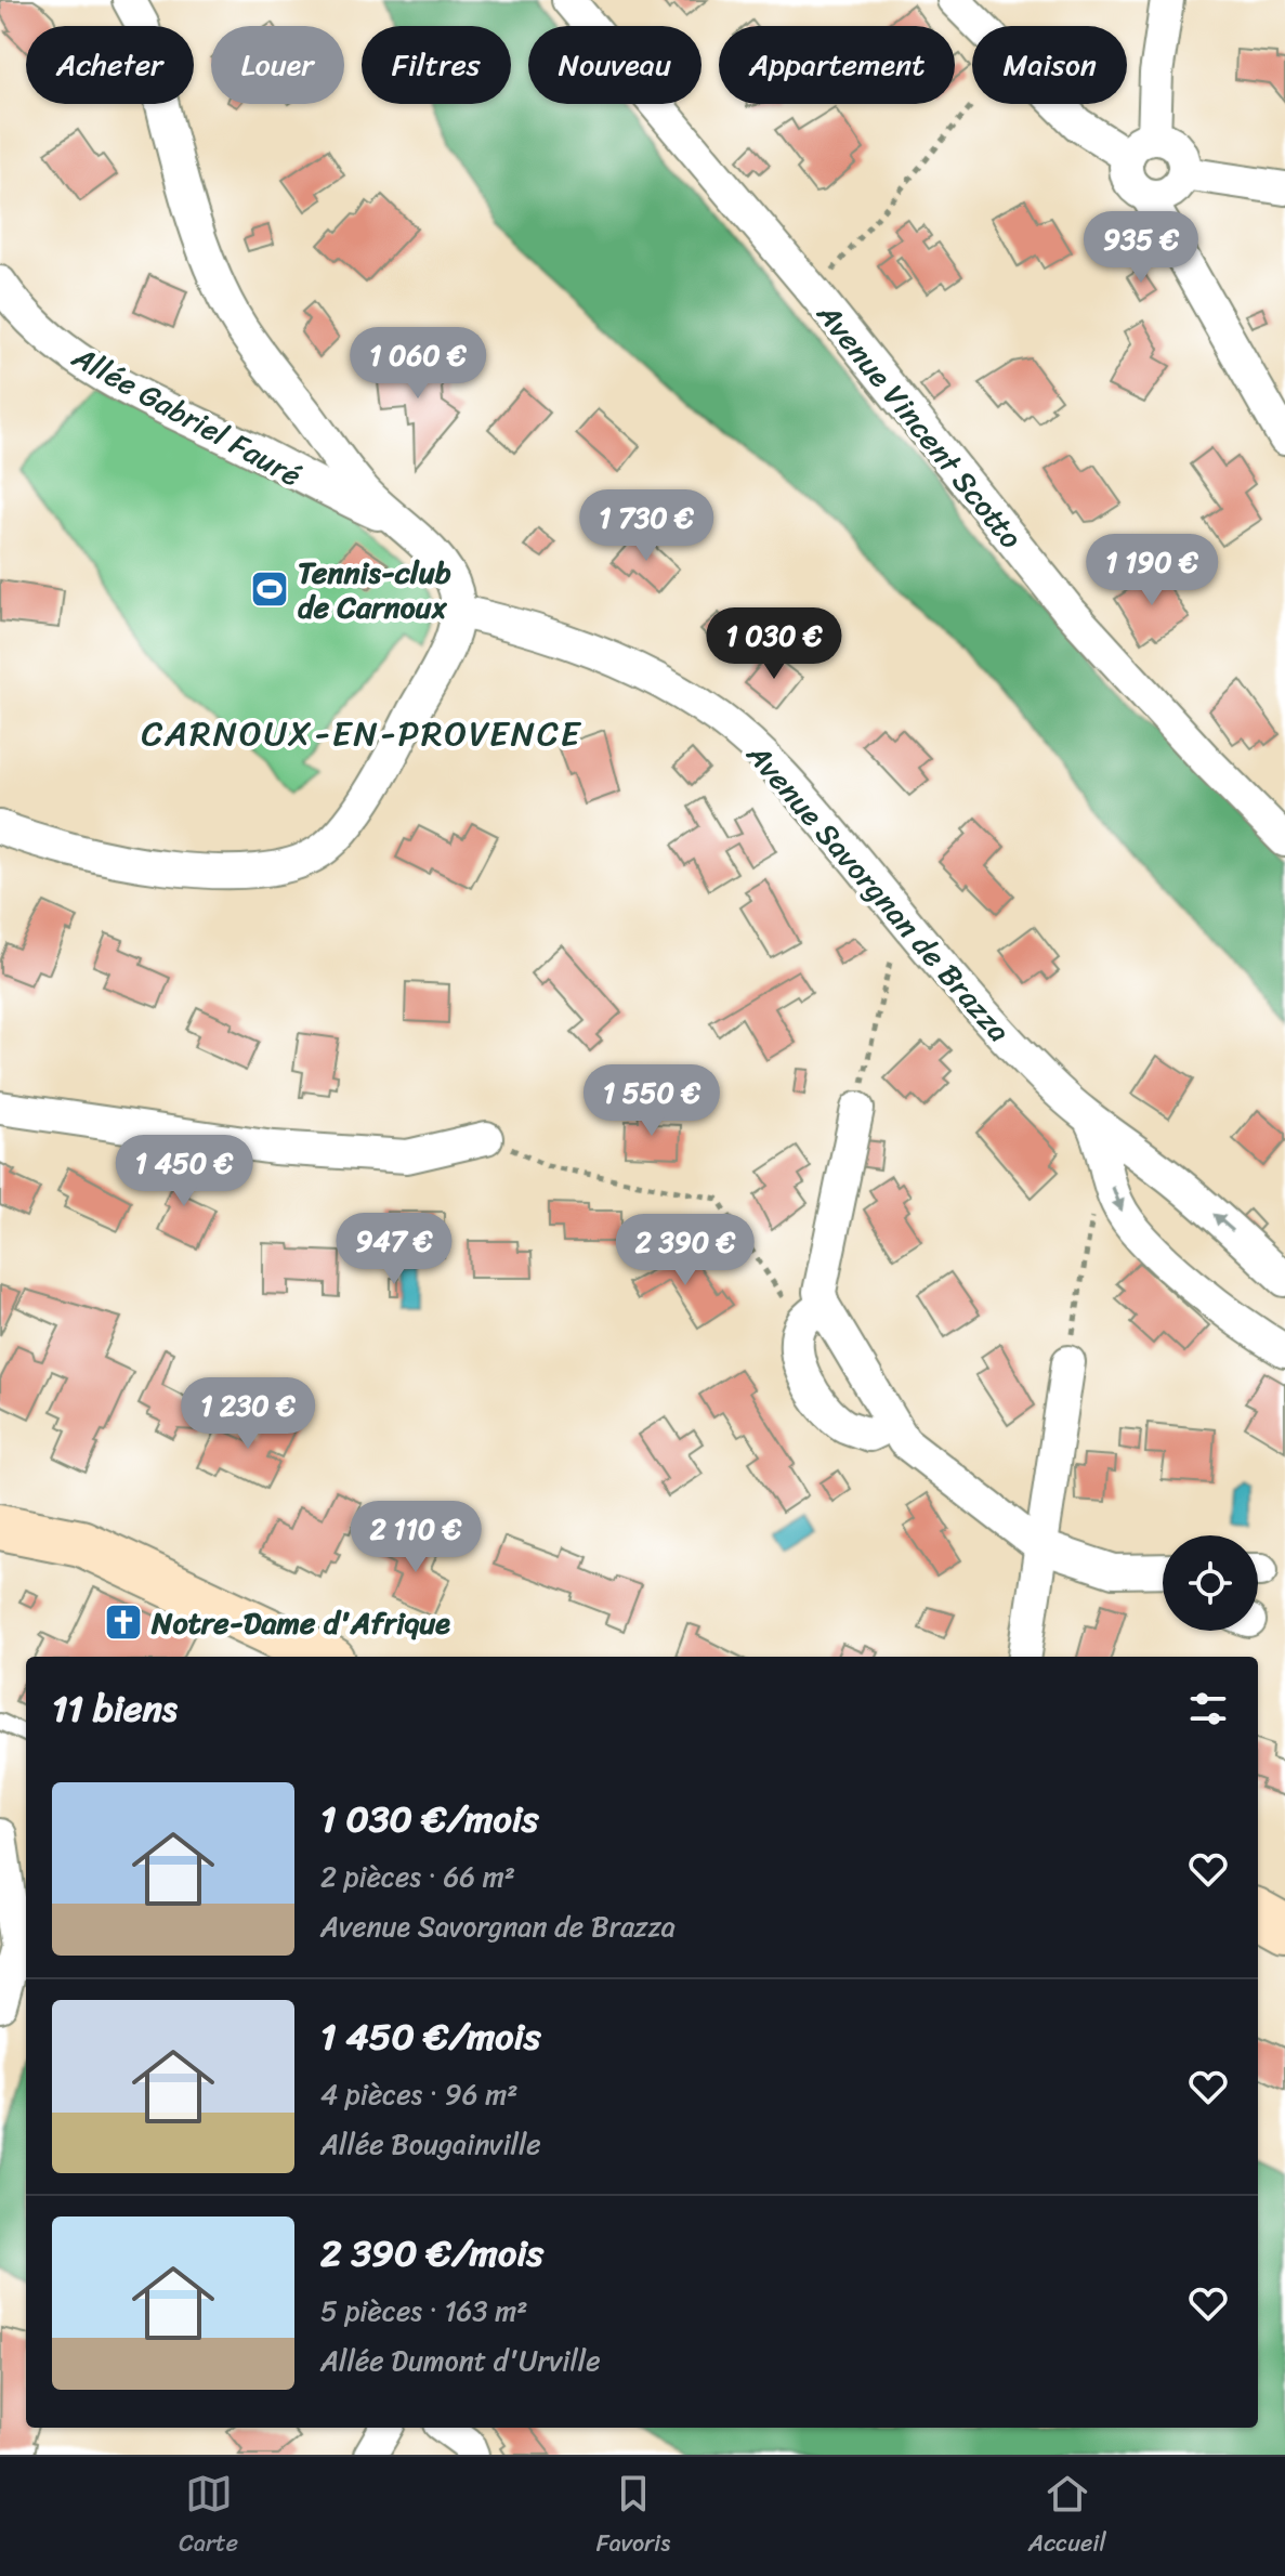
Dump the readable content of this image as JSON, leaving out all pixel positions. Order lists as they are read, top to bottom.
{
  "streets": {
    "street": ["Allée Gabriel Fauré", "Avenue Vincent Scotto", "Avenue Savorgnan de Brazza"]
  },
  "districts": ["CARNOUX-EN-PROVENCE"],
  "places": {
    "sports": ["Tennis-club de Carnoux"],
    "church": ["Notre-Dame d'Afrique"]
  },
  "page": {
    "chip": [
      "Acheter",
      "Louer",
      "Filtres",
      "Nouveau",
      "Appartement",
      "Maison"
    ],
    "price": [
      "935 €",
      "1 060 €",
      "1 730 €",
      "1 190 €",
      "1 030 €",
      "1 550 €",
      "1 450 €",
      "947 €",
      "2 390 €",
      "1 230 €",
      "2 110 €"
    ],
    "heading": "11 biens",
    "list": [
      {
        "name": "1 030 €/mois",
        "note": "2 pièces · 66 m² · Avenue Savorgnan de Brazza"
      },
      {
        "name": "1 450 €/mois",
        "note": "4 pièces · 96 m² · Allée Bougainville"
      },
      {
        "name": "2 390 €/mois",
        "note": "5 pièces · 163 m² · Allée Dumont d'Urville"
      }
    ],
    "tabs": ["Carte", "Favoris", "Accueil"]
  }
}
